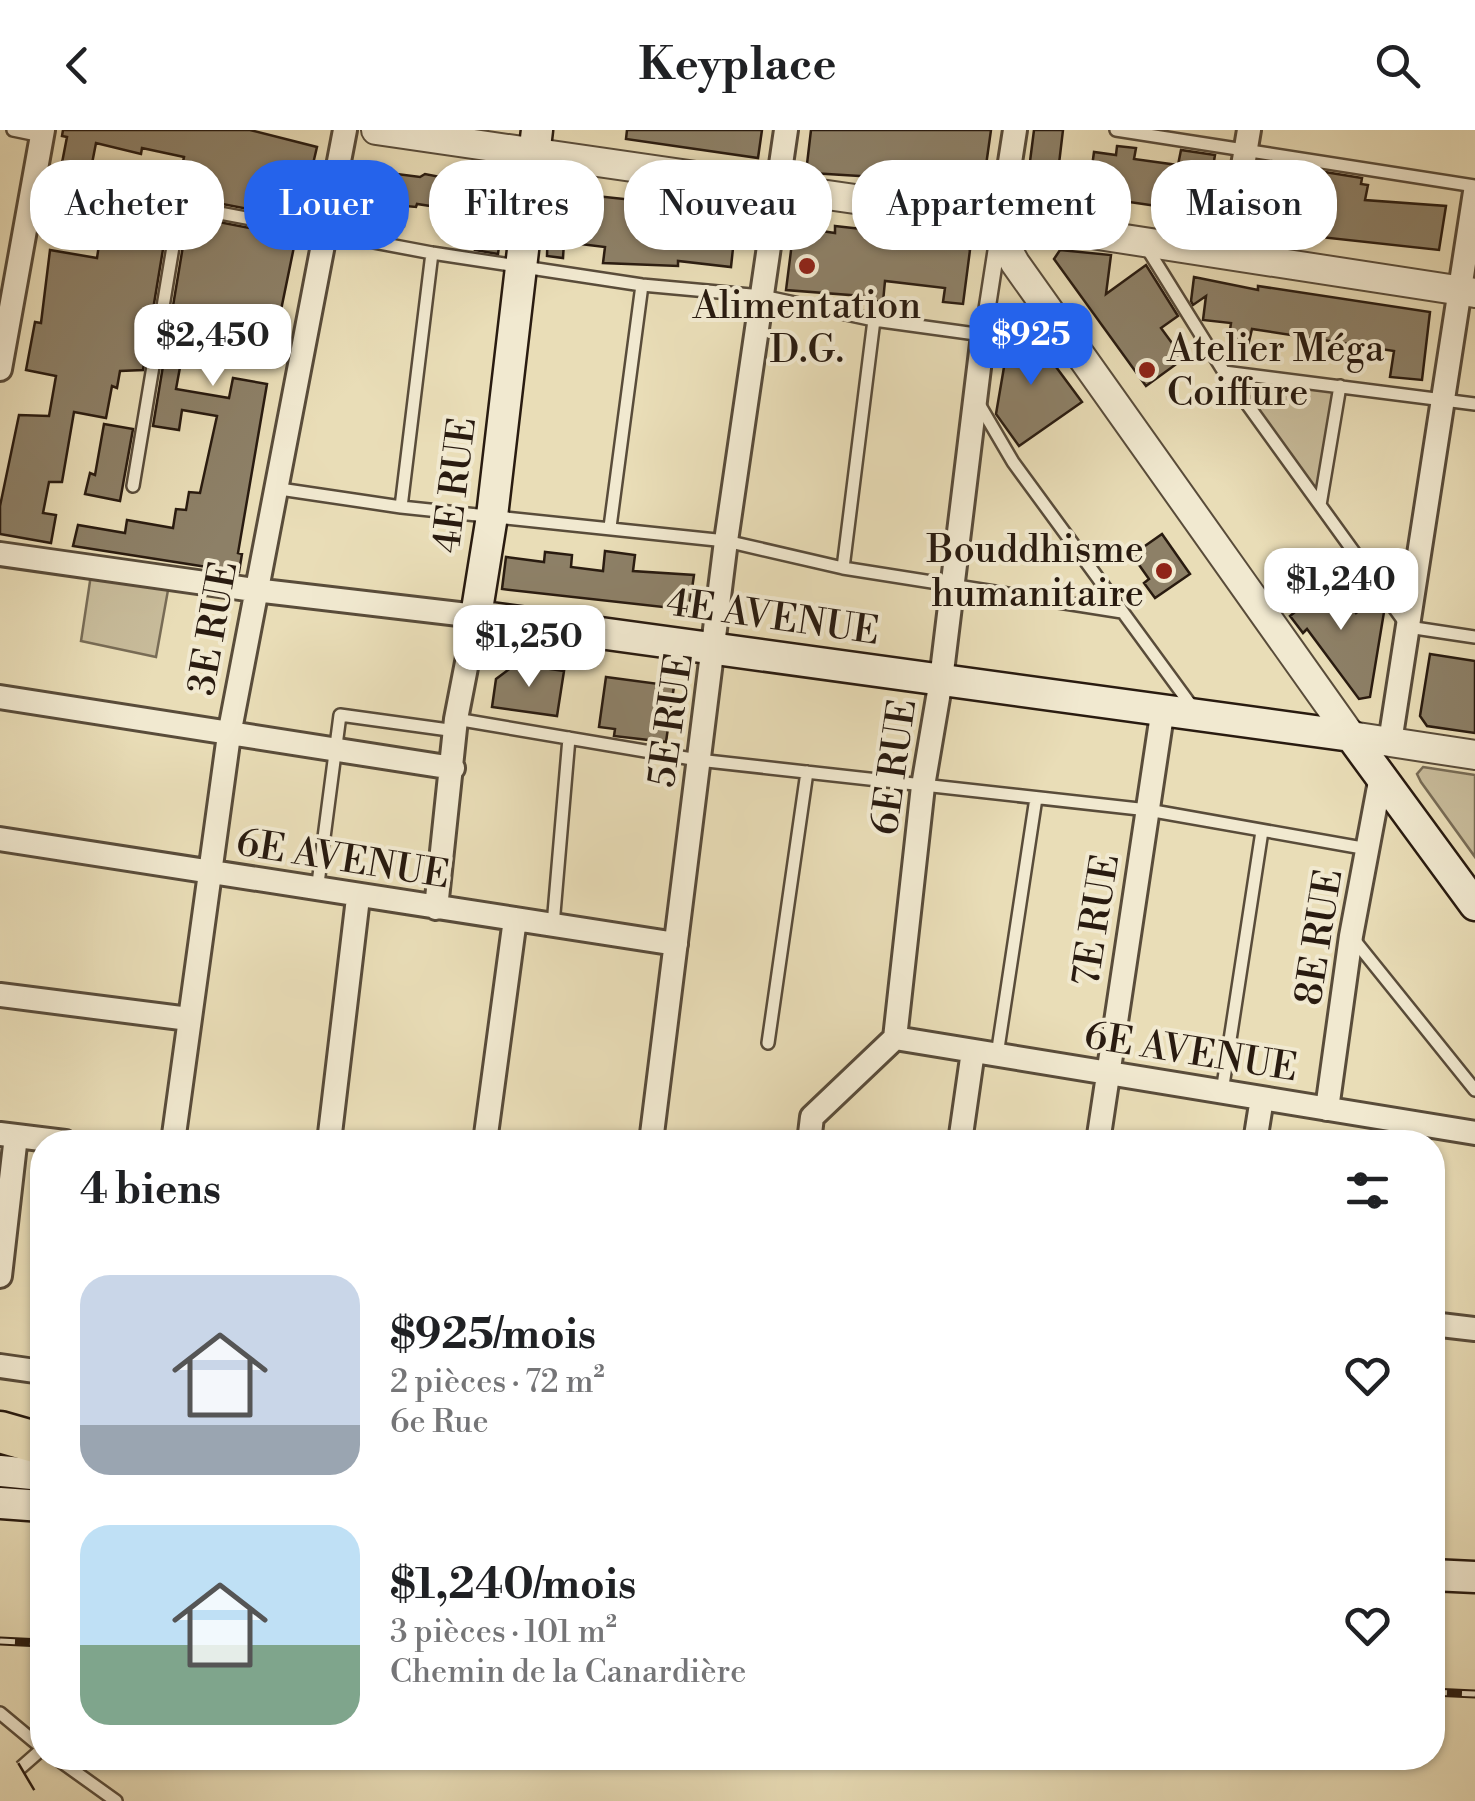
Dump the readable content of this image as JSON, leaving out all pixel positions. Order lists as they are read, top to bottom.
{
  "streets": {
    "main road": ["4E RUE", "4E AVENUE"],
    "street": [
      "3E RUE",
      "5E RUE",
      "6E RUE",
      "6E AVENUE",
      "7E RUE",
      "8E RUE"
    ]
  },
  "crossings": [
    ["4E RUE", "4E AVENUE"],
    ["4E RUE", "6E AVENUE"],
    ["4E AVENUE", "3E RUE"],
    ["4E AVENUE", "5E RUE"],
    ["4E AVENUE", "6E RUE"],
    ["4E AVENUE", "7E RUE"],
    ["3E RUE", "6E AVENUE"],
    ["5E RUE", "6E AVENUE"],
    ["6E RUE", "6E AVENUE"],
    ["6E AVENUE", "7E RUE"],
    ["6E AVENUE", "8E RUE"]
  ],
  "places": ["Alimentation D.G.", "Atelier Méga Coiffure", "Bouddhisme humanitaire"],
  "page": {
    "header": "Keyplace",
    "chip": [
      "Acheter",
      "Louer",
      "Filtres",
      "Nouveau",
      "Appartement",
      "Maison"
    ],
    "price": [
      "$925",
      "$2,450",
      "$1,240",
      "$1,250"
    ],
    "heading": "4 biens",
    "list": [
      {
        "name": "$925/mois",
        "note": "2 pièces · 72 m² · 6e Rue"
      },
      {
        "name": "$1,240/mois",
        "note": "3 pièces · 101 m² · Chemin de la Canardière"
      }
    ]
  }
}
